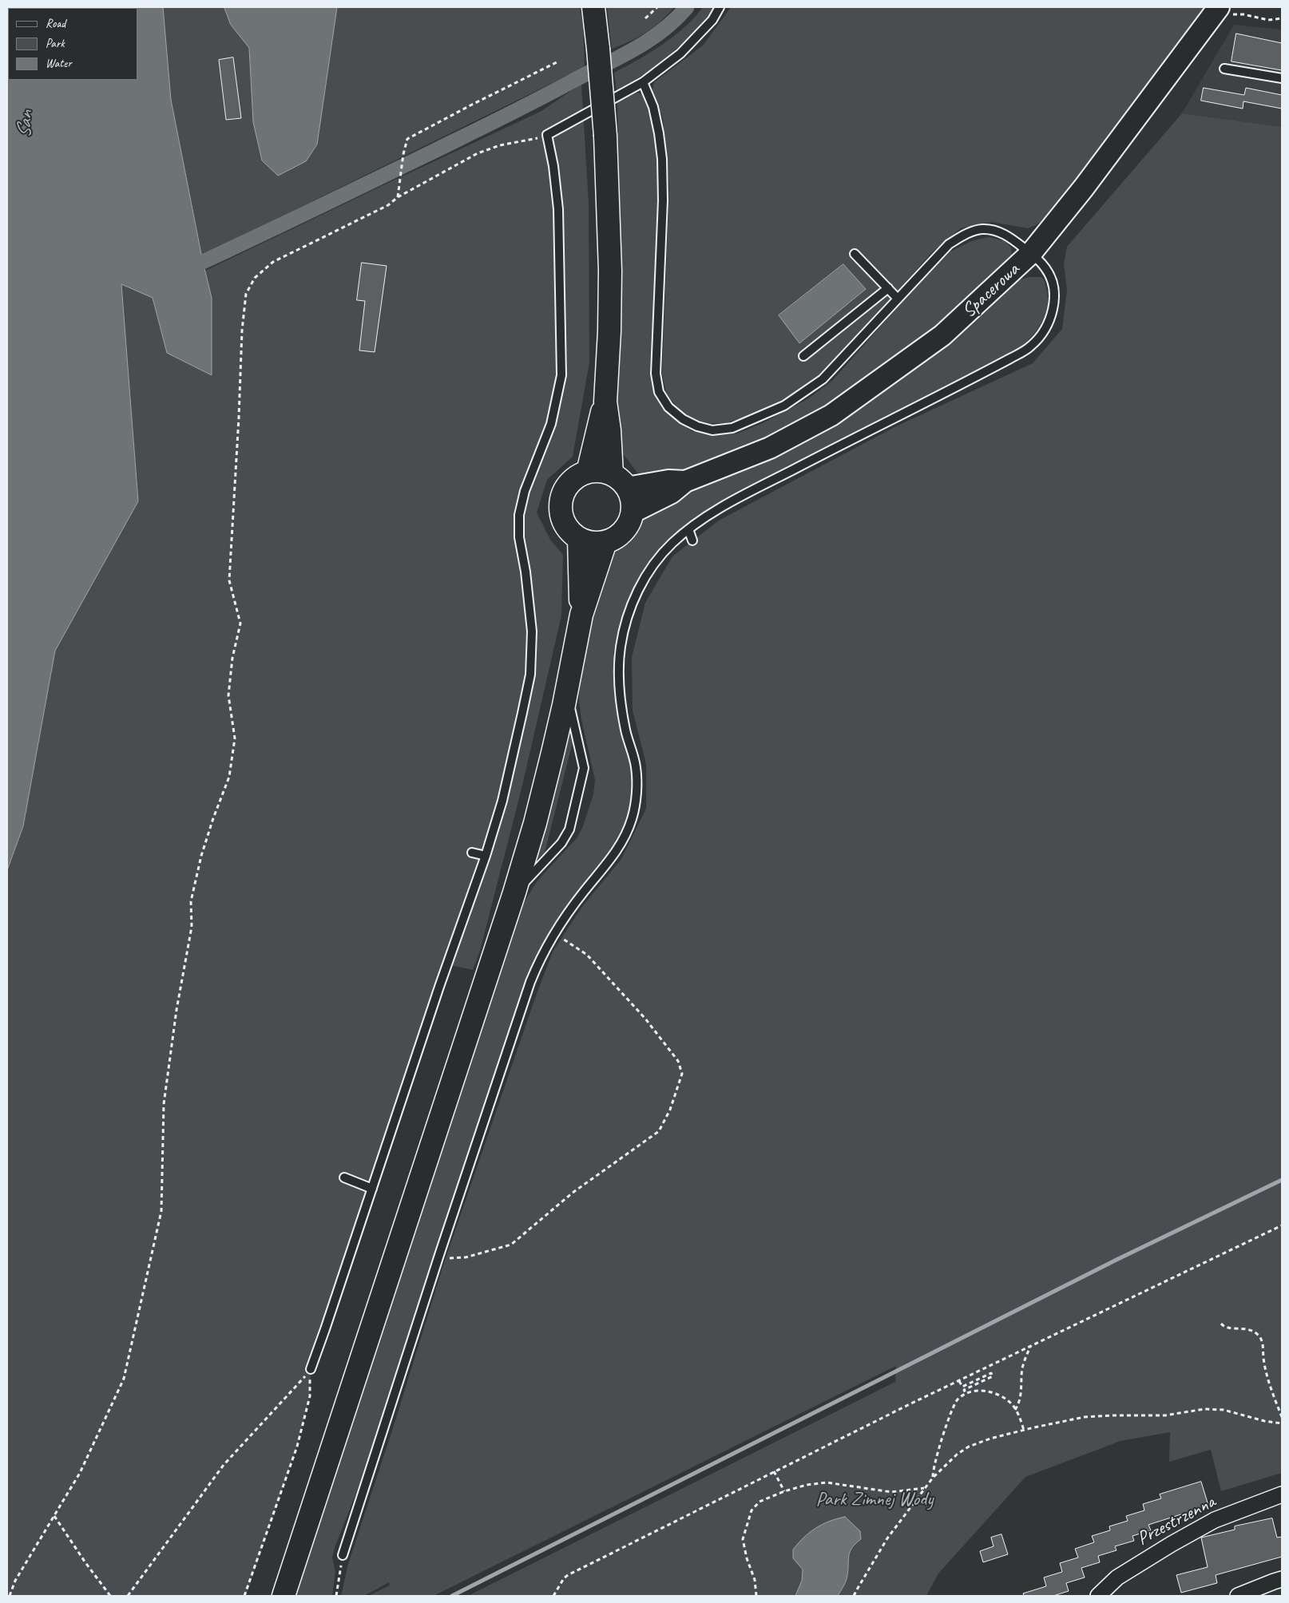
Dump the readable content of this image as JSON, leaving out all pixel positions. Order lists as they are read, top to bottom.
{
  "streets": {
    "street": ["Spacerowa", "Przestrzenna"]
  },
  "water": ["San"],
  "parks": ["Park Zimnej Wody"],
  "legend": ["Road", "Park", "Water"]
}
